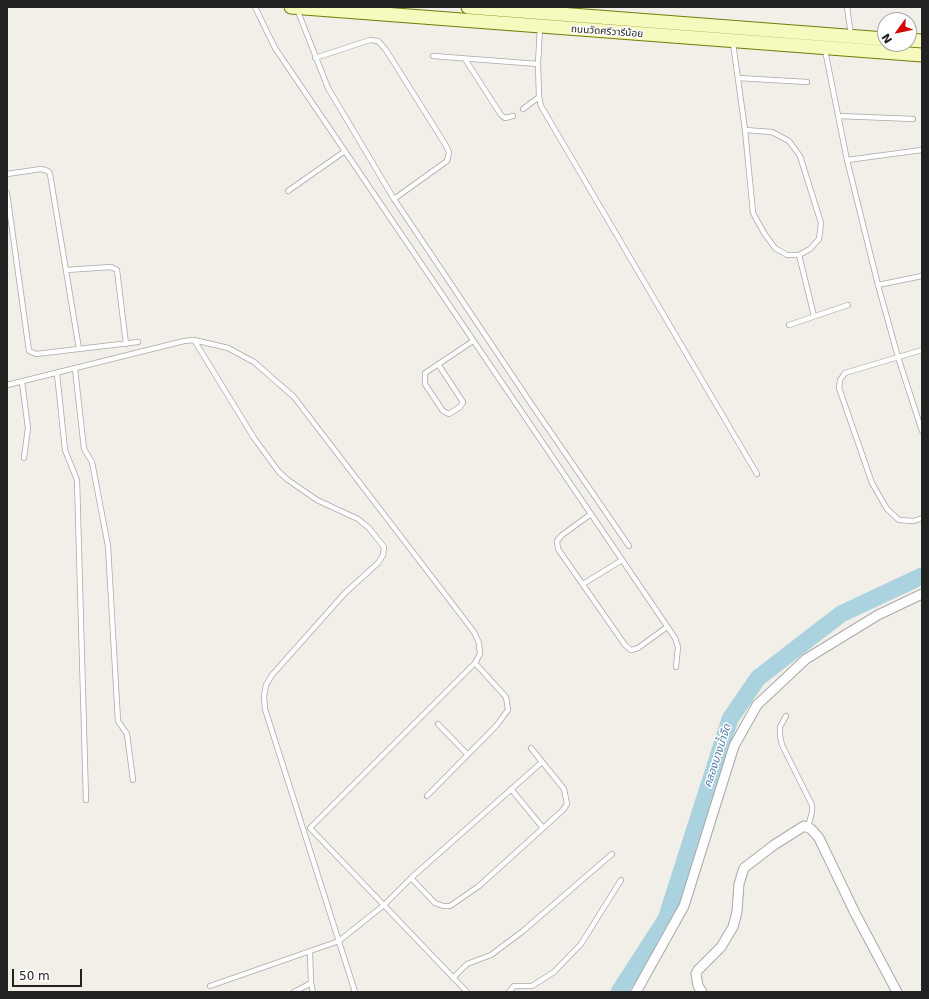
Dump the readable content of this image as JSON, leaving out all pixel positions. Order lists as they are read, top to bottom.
{
  "streets": {
    "main road": ["ถนนวัดศรีวารีน้อย"]
  },
  "water": ["คลองบางน้ำจืด"],
  "scale_bar": "50 m",
  "north": "bottom left"
}
